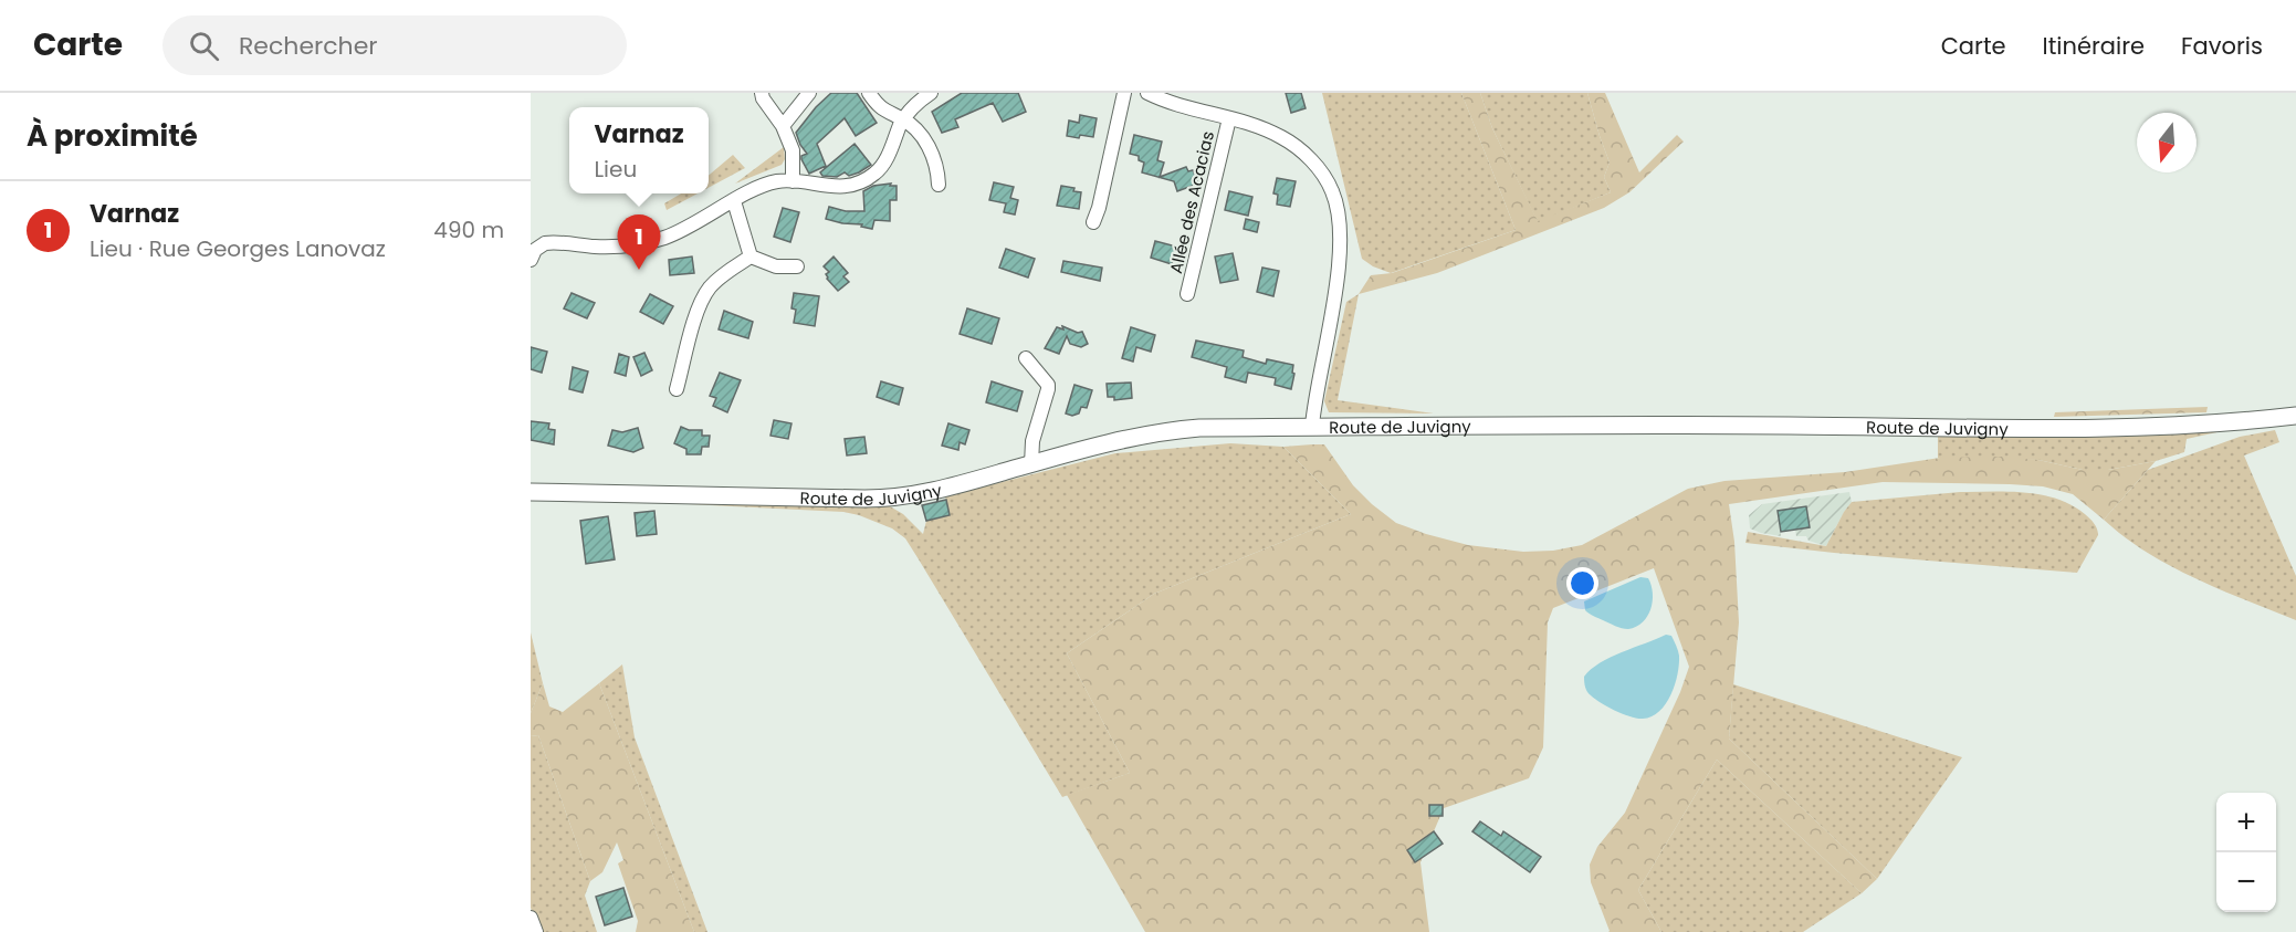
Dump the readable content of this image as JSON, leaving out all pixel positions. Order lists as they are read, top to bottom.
{
  "streets": {
    "street": ["Allée des Acacias", "Route de Juvigny"]
  },
  "north": "bottom",
  "page": {
    "header": "Carte",
    "search": "Rechercher",
    "nav": ["Carte", "Itinéraire", "Favoris"],
    "heading": "À proximité",
    "popup": ["Varnaz", "Lieu"],
    "list": [
      {
        "mark": "1",
        "name": "Varnaz",
        "note": "Lieu · Rue Georges Lanovaz",
        "value": "490 m"
      }
    ],
    "pins": "1",
    "map_buttons": ["+", "−"]
  }
}
